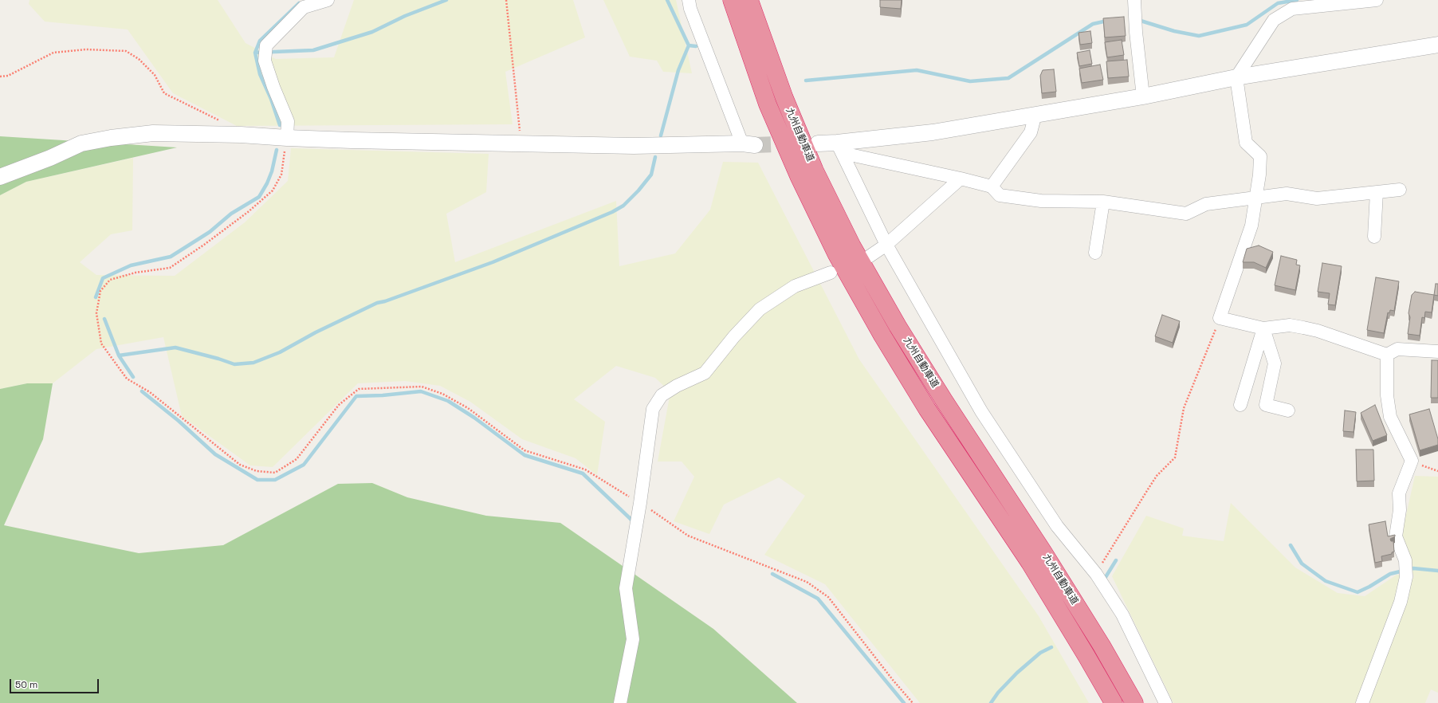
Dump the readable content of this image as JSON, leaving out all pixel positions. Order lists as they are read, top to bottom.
{
  "streets": {
    "highway": ["九州自動車道"]
  },
  "scale_bar": "50 m"
}
